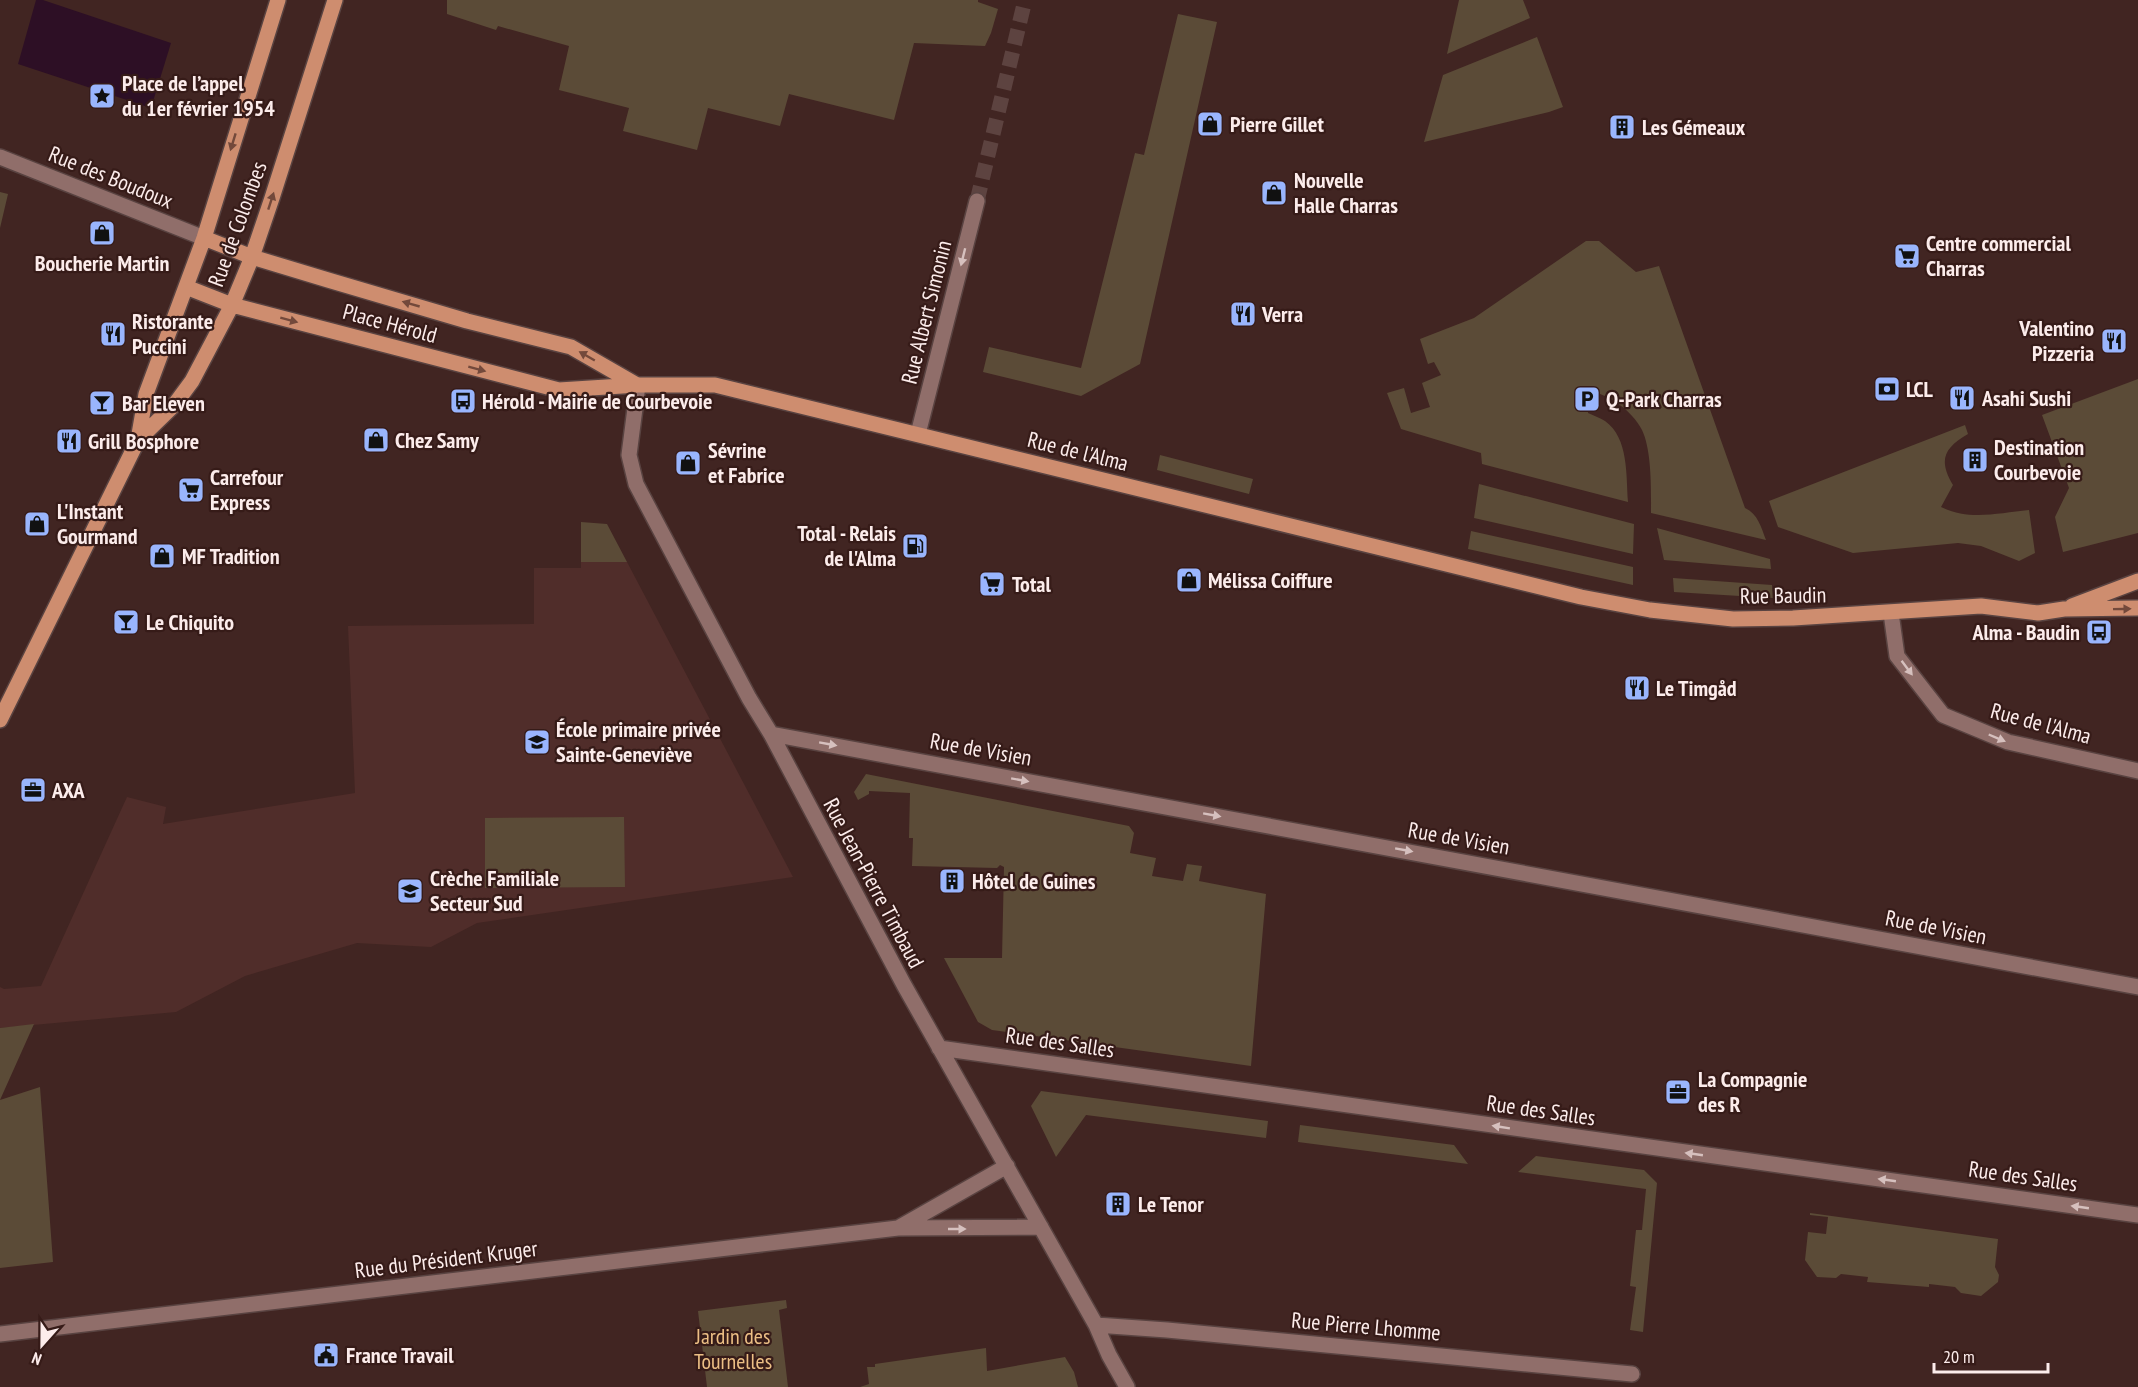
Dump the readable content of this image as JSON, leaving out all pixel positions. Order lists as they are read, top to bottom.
{
  "streets": {
    "main road": [
      "Rue de Colombes",
      "Place Hérold",
      "Rue de l'Alma",
      "Rue Baudin"
    ],
    "street": [
      "Rue des Boudoux",
      "Rue Albert Simonin",
      "Rue de Visien",
      "Rue Jean-Pierre Timbaud",
      "Rue des Salles",
      "Rue du Président Kruger",
      "Rue Pierre Lhomme"
    ]
  },
  "crossings": [
    ["Rue des Boudoux", "Rue de Colombes"],
    ["Rue des Boudoux", "Place Hérold"],
    ["Rue de Colombes", "Place Hérold"],
    ["Rue Albert Simonin", "Rue de l'Alma"],
    ["Place Hérold", "Rue de l'Alma"],
    ["Rue de l'Alma", "Rue Baudin"],
    ["Rue de l'Alma", "Rue Jean-Pierre Timbaud"],
    ["Rue de Visien", "Rue Jean-Pierre Timbaud"],
    ["Rue Jean-Pierre Timbaud", "Rue des Salles"],
    ["Rue Jean-Pierre Timbaud", "Rue du Président Kruger"],
    ["Rue Jean-Pierre Timbaud", "Rue Pierre Lhomme"]
  ],
  "one_way": ["Rue Albert Simonin", "Rue de Visien", "Rue des Salles"],
  "parks": ["Jardin des Tournelles"],
  "places": {
    "place": ["Place de l’appel du 1er février 1954"],
    "shop": [
      "Pierre Gillet",
      "Nouvelle Halle Charras",
      "Boucherie Martin",
      "Chez Samy",
      "Sévrine et Fabrice",
      "L'Instant Gourmand",
      "MF Tradition",
      "Mélissa Coiffure"
    ],
    "building": [
      "Les Gémeaux",
      "Destination Courbevoie",
      "Hôtel de Guines",
      "Le Tenor"
    ],
    "supermarket": ["Centre commercial Charras", "Carrefour Express", "Total"],
    "restaurant": [
      "Verra",
      "Ristorante Puccini",
      "Valentino Pizzeria",
      "Asahi Sushi",
      "Grill Bosphore",
      "Le Timgåd"
    ],
    "bank": ["LCL"],
    "parking": ["Q-Park Charras"],
    "bus stop": ["Hérold - Mairie de Courbevoie", "Alma - Baudin"],
    "bar": ["Bar Eleven", "Le Chiquito"],
    "fuel station": ["Total - Relais de l'Alma"],
    "school or university": ["École primaire privée Sainte-Geneviève", "Crèche Familiale Secteur Sud"],
    "office": ["AXA", "La Compagnie des R"],
    "public building": ["France Travail"]
  },
  "scale_bar": "20 m",
  "north": "bottom"
}
